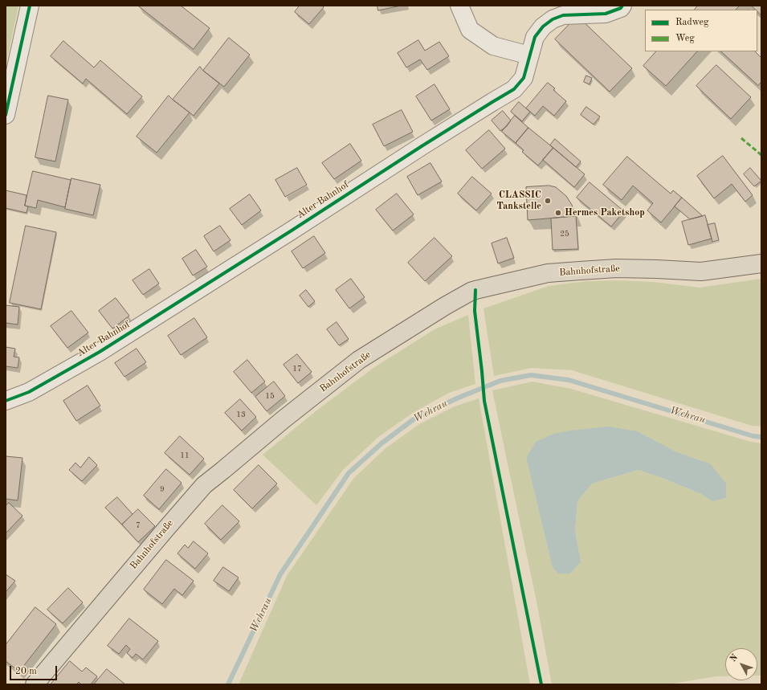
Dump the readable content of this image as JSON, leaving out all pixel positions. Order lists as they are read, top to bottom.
{
  "streets": {
    "main road": ["Bahnhofstraße"],
    "street": ["Alter Bahnhof"]
  },
  "water": ["Wehrau"],
  "places": ["CLASSIC Tankstelle", "Hermes Paketshop"],
  "house_numbers": [
    "25",
    "17",
    "15",
    "13",
    "11",
    "9",
    "7"
  ],
  "legend": ["Radweg", "Weg"],
  "scale_bar": "20 m",
  "north": "top left"
}
